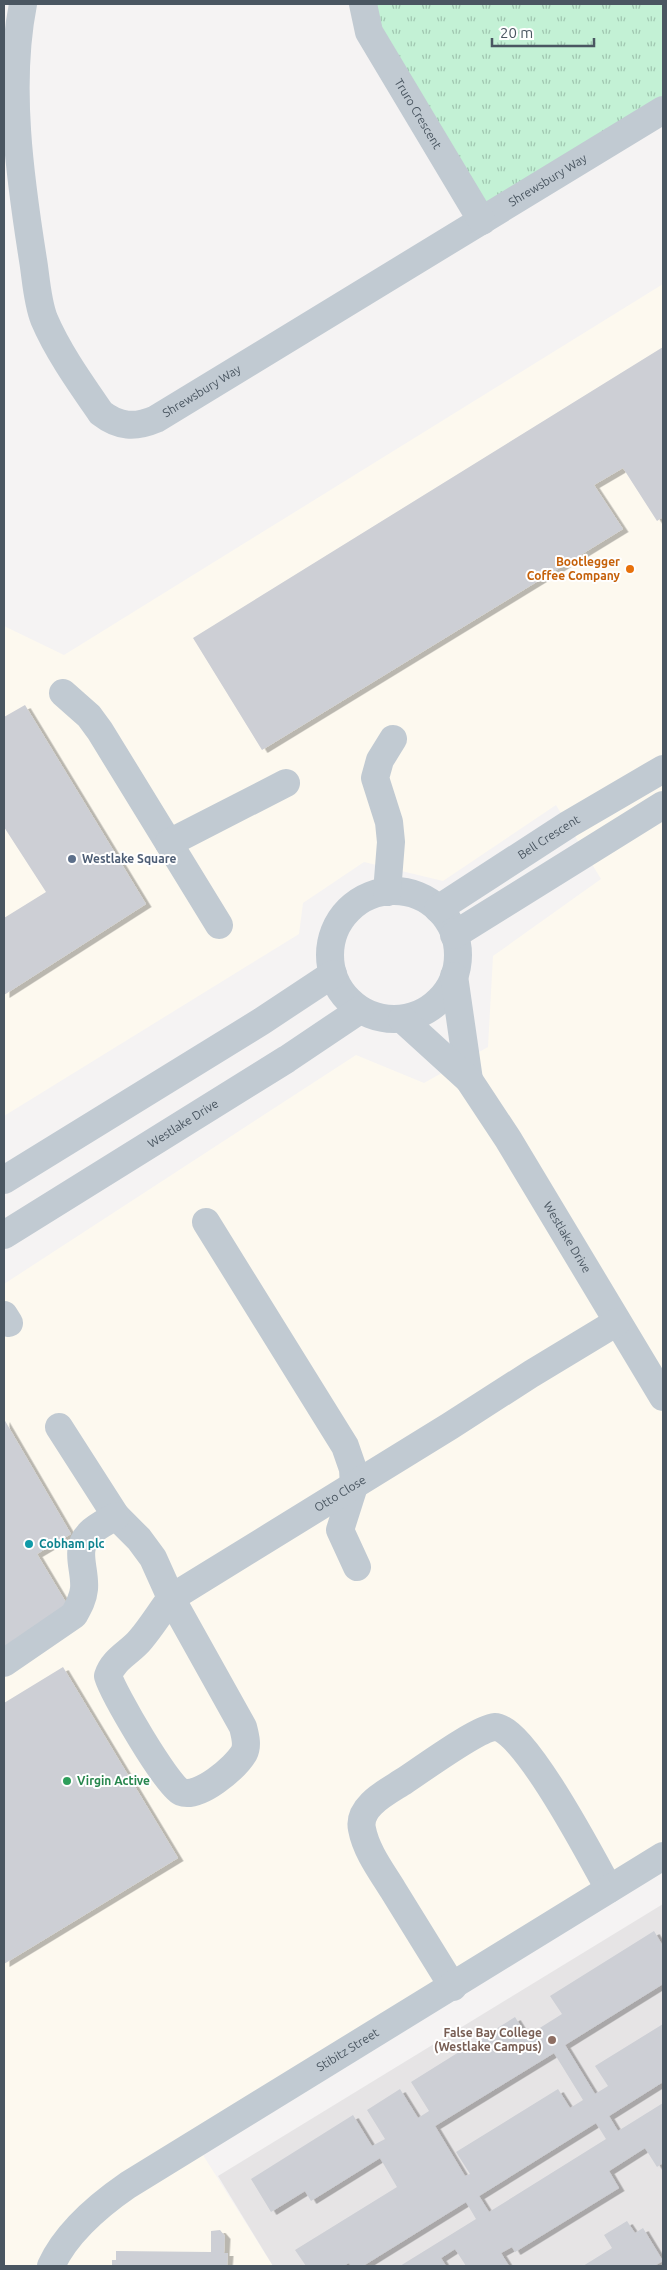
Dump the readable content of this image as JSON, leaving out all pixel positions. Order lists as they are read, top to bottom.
{
  "streets": {
    "street": [
      "Truro Crescent",
      "Shrewsbury Way",
      "Bell Crescent",
      "Westlake Drive",
      "Otto Close",
      "Stibitz Street"
    ]
  },
  "crossings": [
    ["Truro Crescent", "Shrewsbury Way"],
    ["Bell Crescent", "Westlake Drive"],
    ["Westlake Drive", "Otto Close"]
  ],
  "places": [
    "Bootlegger Coffee Company",
    "Westlake Square",
    "Cobham plc",
    "Virgin Active",
    "False Bay College (Westlake Campus)"
  ],
  "scale_bar": "20 m"
}
